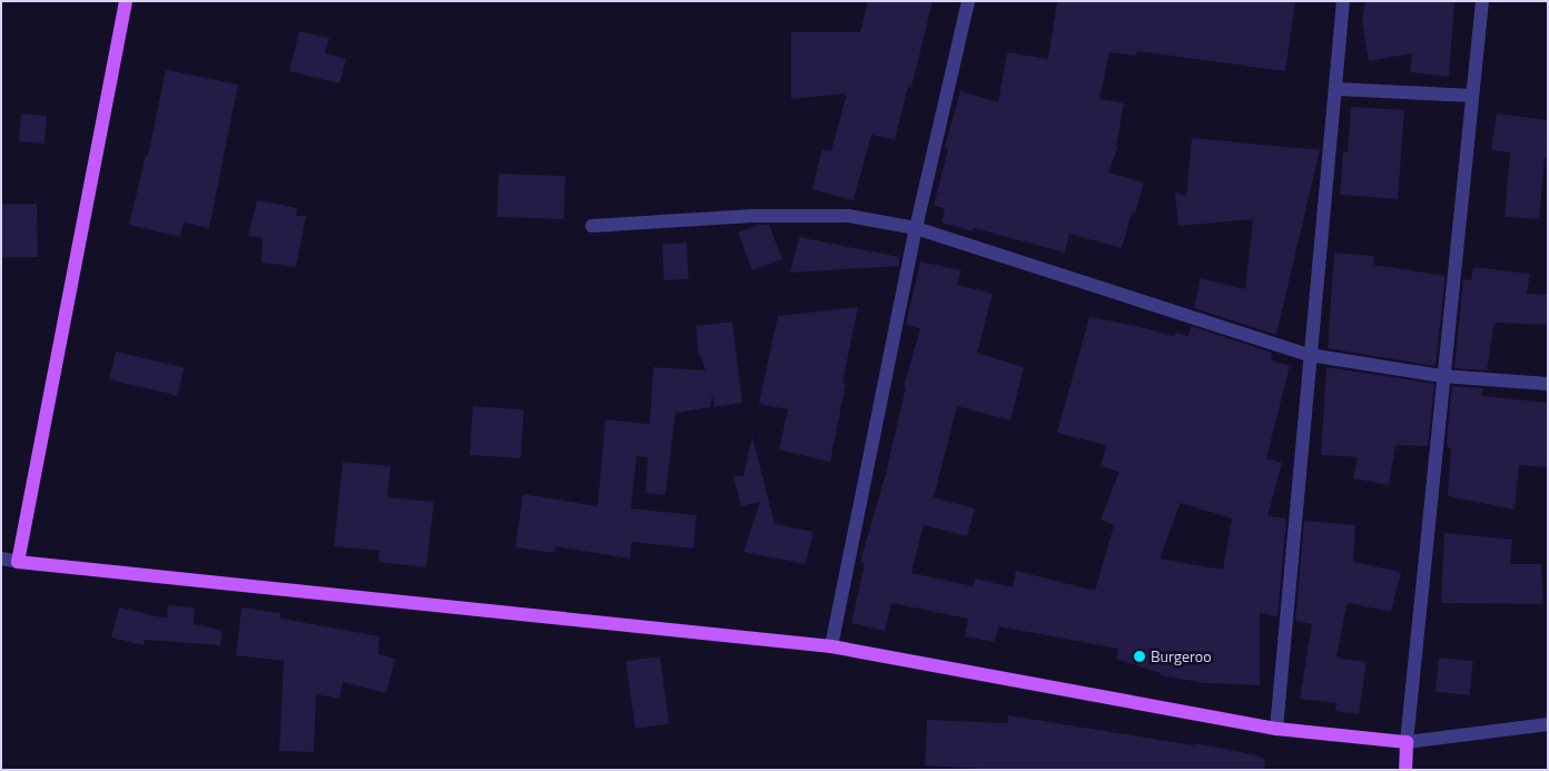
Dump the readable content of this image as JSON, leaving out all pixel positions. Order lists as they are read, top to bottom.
{
  "places": ["Burgeroo"]
}
